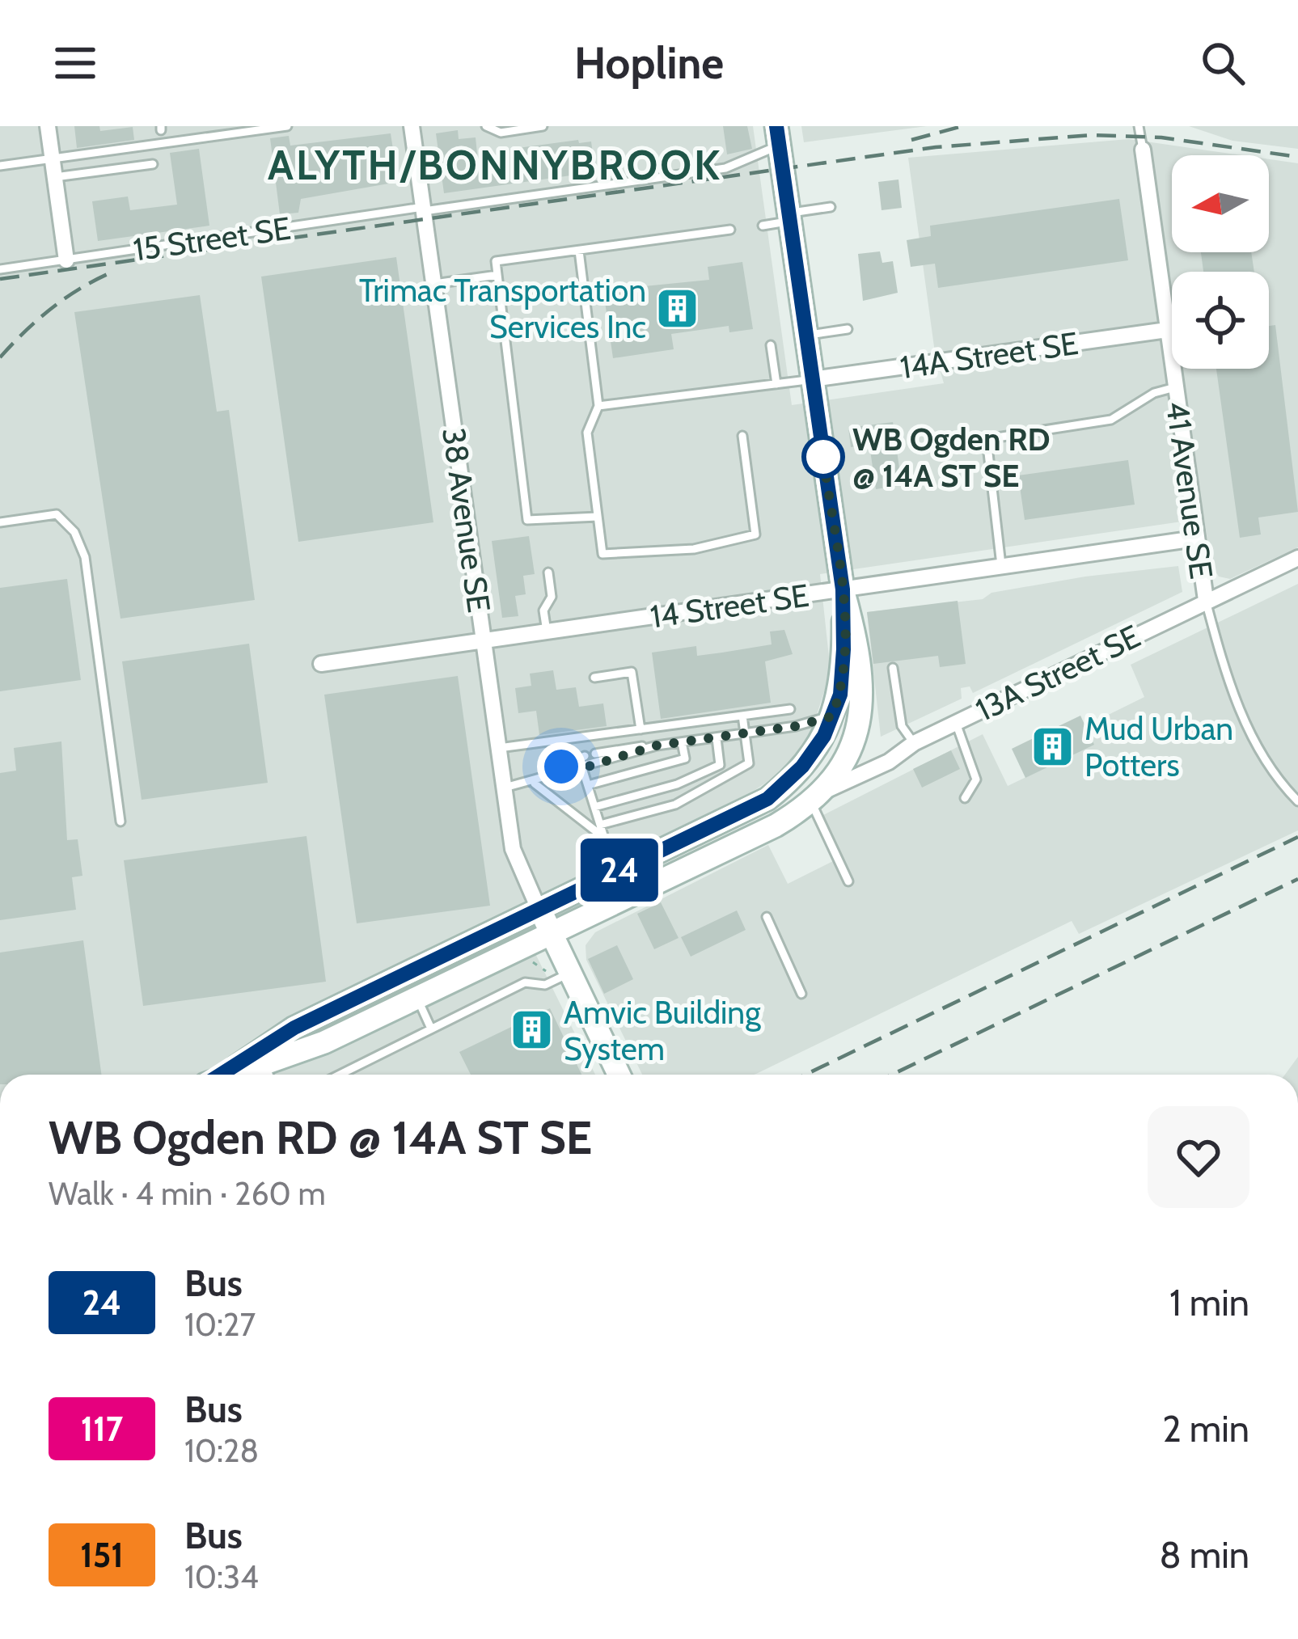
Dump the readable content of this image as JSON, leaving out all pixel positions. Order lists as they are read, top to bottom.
{
  "streets": {
    "street": [
      "14A Street SE",
      "41 Avenue SE",
      "38 Avenue SE",
      "14 Street SE",
      "13A Street SE"
    ],
    "lane": ["15 Street SE"]
  },
  "crossings": [
    ["15 Street SE", "38 Avenue SE"],
    ["14A Street SE", "41 Avenue SE"],
    ["41 Avenue SE", "14 Street SE"],
    ["41 Avenue SE", "13A Street SE"],
    ["38 Avenue SE", "14 Street SE"]
  ],
  "districts": ["ALYTH/BONNYBROOK"],
  "places": {
    "building": ["Trimac Transportation Services Inc", "Mud Urban Potters", "Amvic Building System"],
    "other": ["WB Ogden RD @ 14A ST SE"]
  },
  "lines": ["bus line 24"],
  "north": "left",
  "page": {
    "header": "Hopline",
    "on_map": "24",
    "heading": ["WB Ogden RD @ 14A ST SE", "Walk · 4 min · 260 m"],
    "list": [
      {
        "mark": "24",
        "name": "Bus",
        "note": "10:27",
        "value": "1 min"
      },
      {
        "mark": "117",
        "name": "Bus",
        "note": "10:28",
        "value": "2 min"
      },
      {
        "mark": "151",
        "name": "Bus",
        "note": "10:34",
        "value": "8 min"
      }
    ]
  }
}
